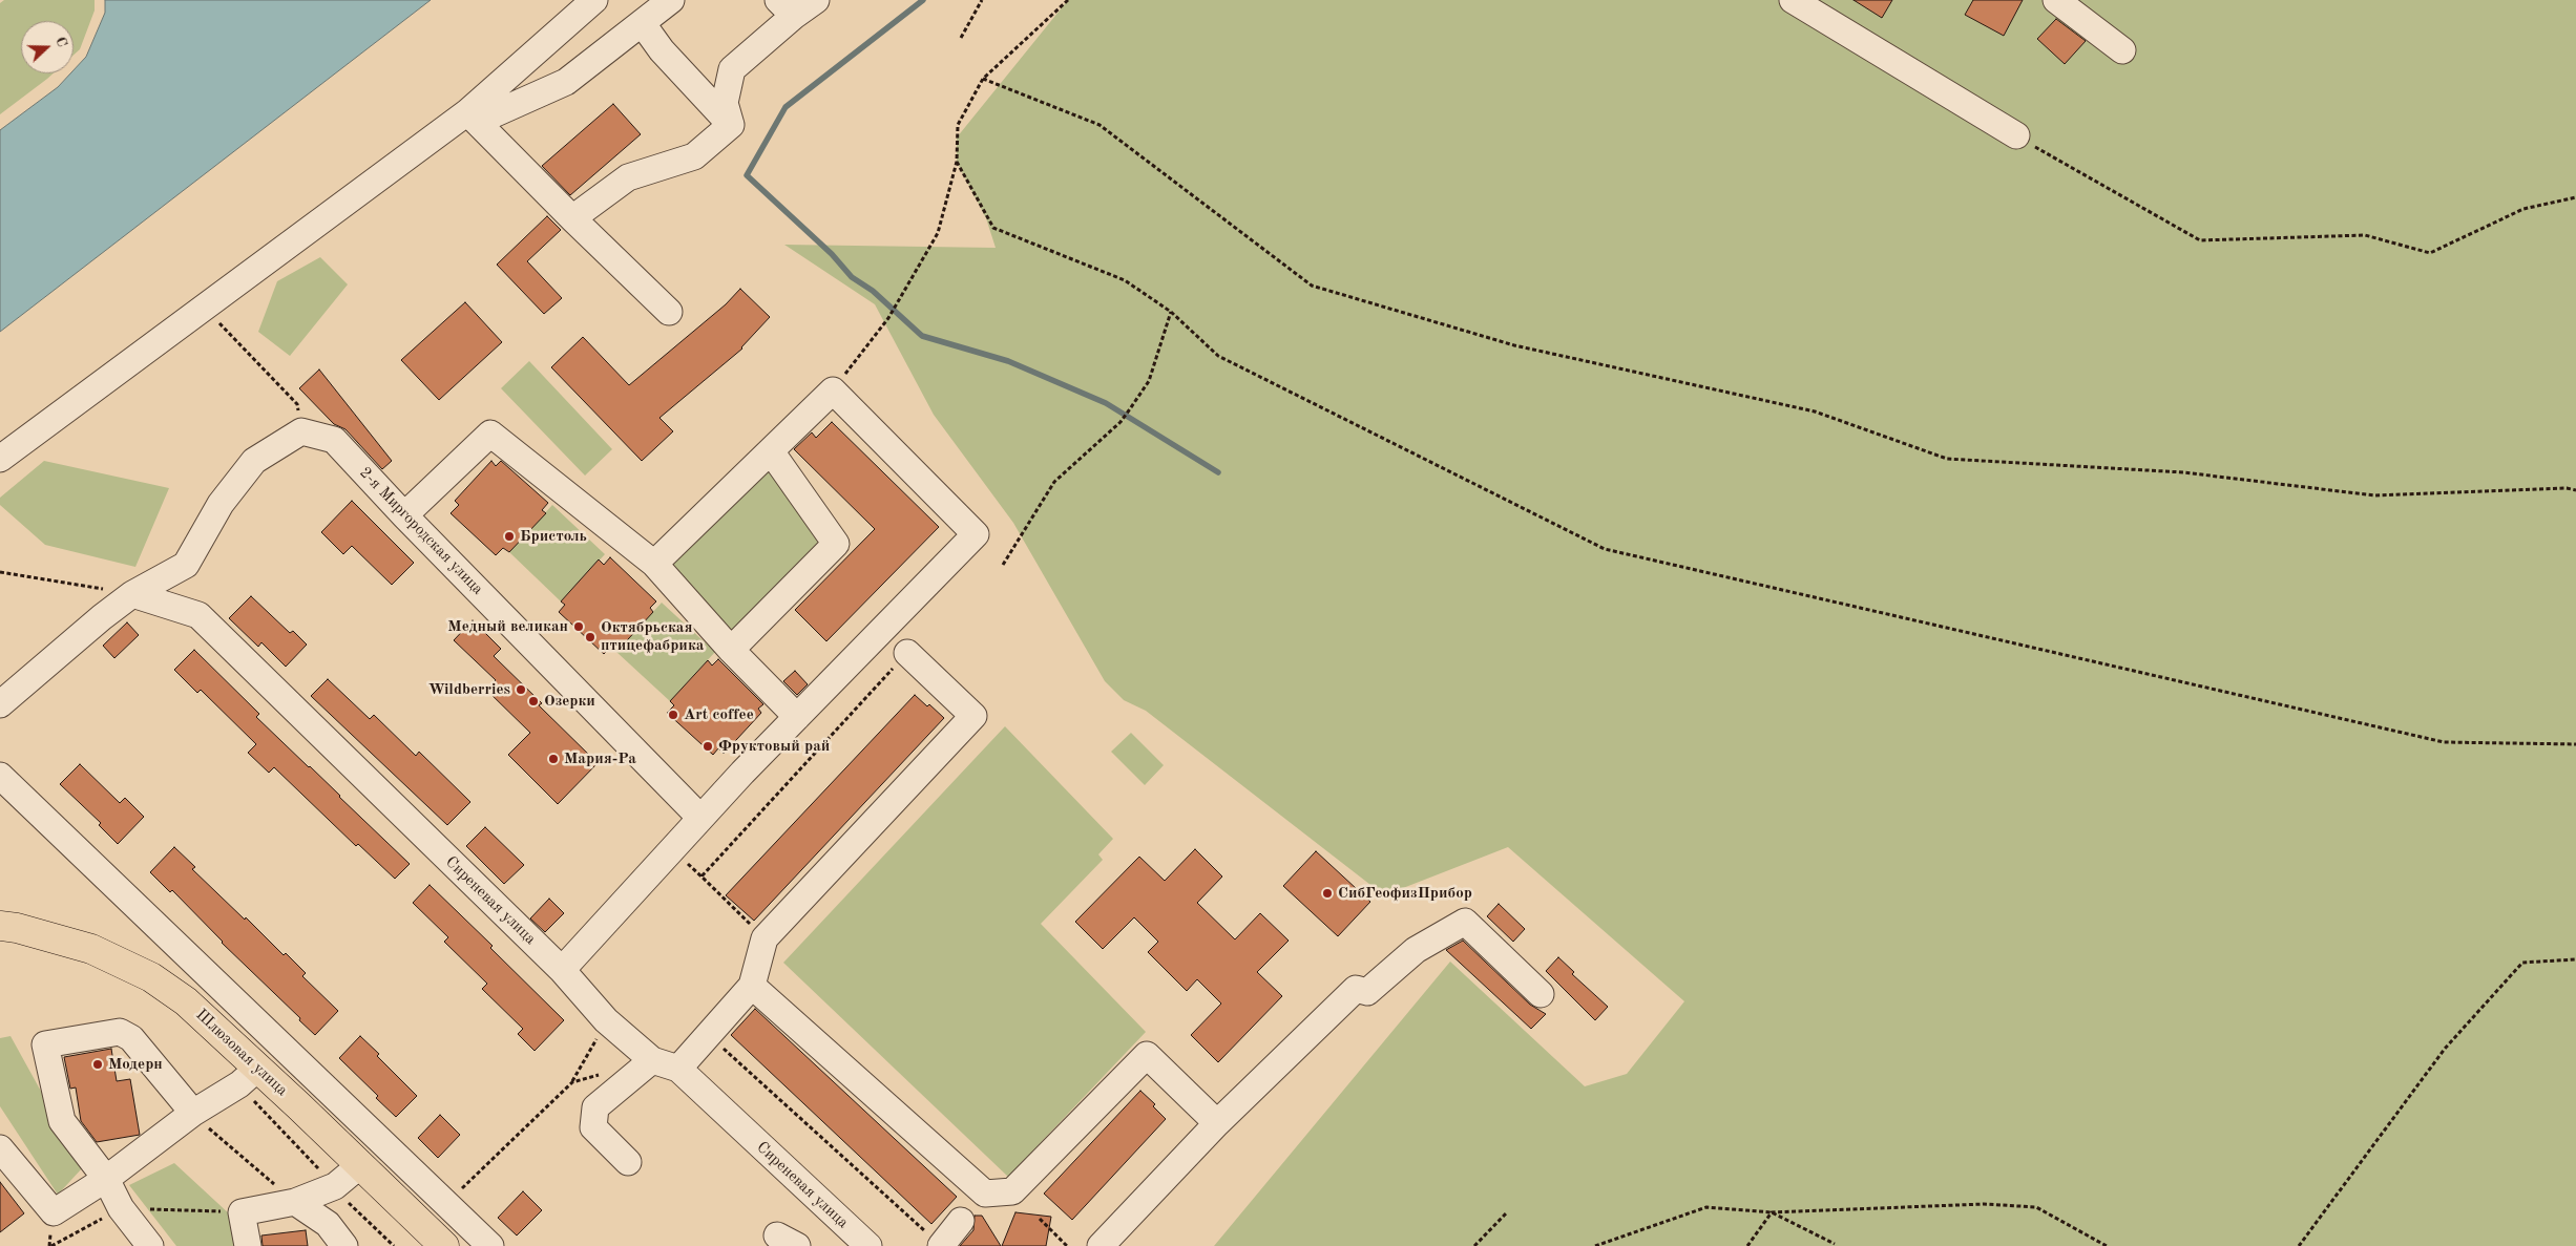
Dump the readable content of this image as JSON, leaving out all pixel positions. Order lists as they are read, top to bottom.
{
  "streets": {
    "main road": ["Шлюзовая улица"],
    "street": ["2-я Миргородская улица", "Сиреневая улица"]
  },
  "places": [
    "Бристоль",
    "Медный великан",
    "Октябрьская птицефабрика",
    "Wildberries",
    "Озерки",
    "Art coffee",
    "Фруктовый рай",
    "Мария-Ра",
    "СибГеофизПрибор",
    "Модерн"
  ],
  "north": "right"
}
